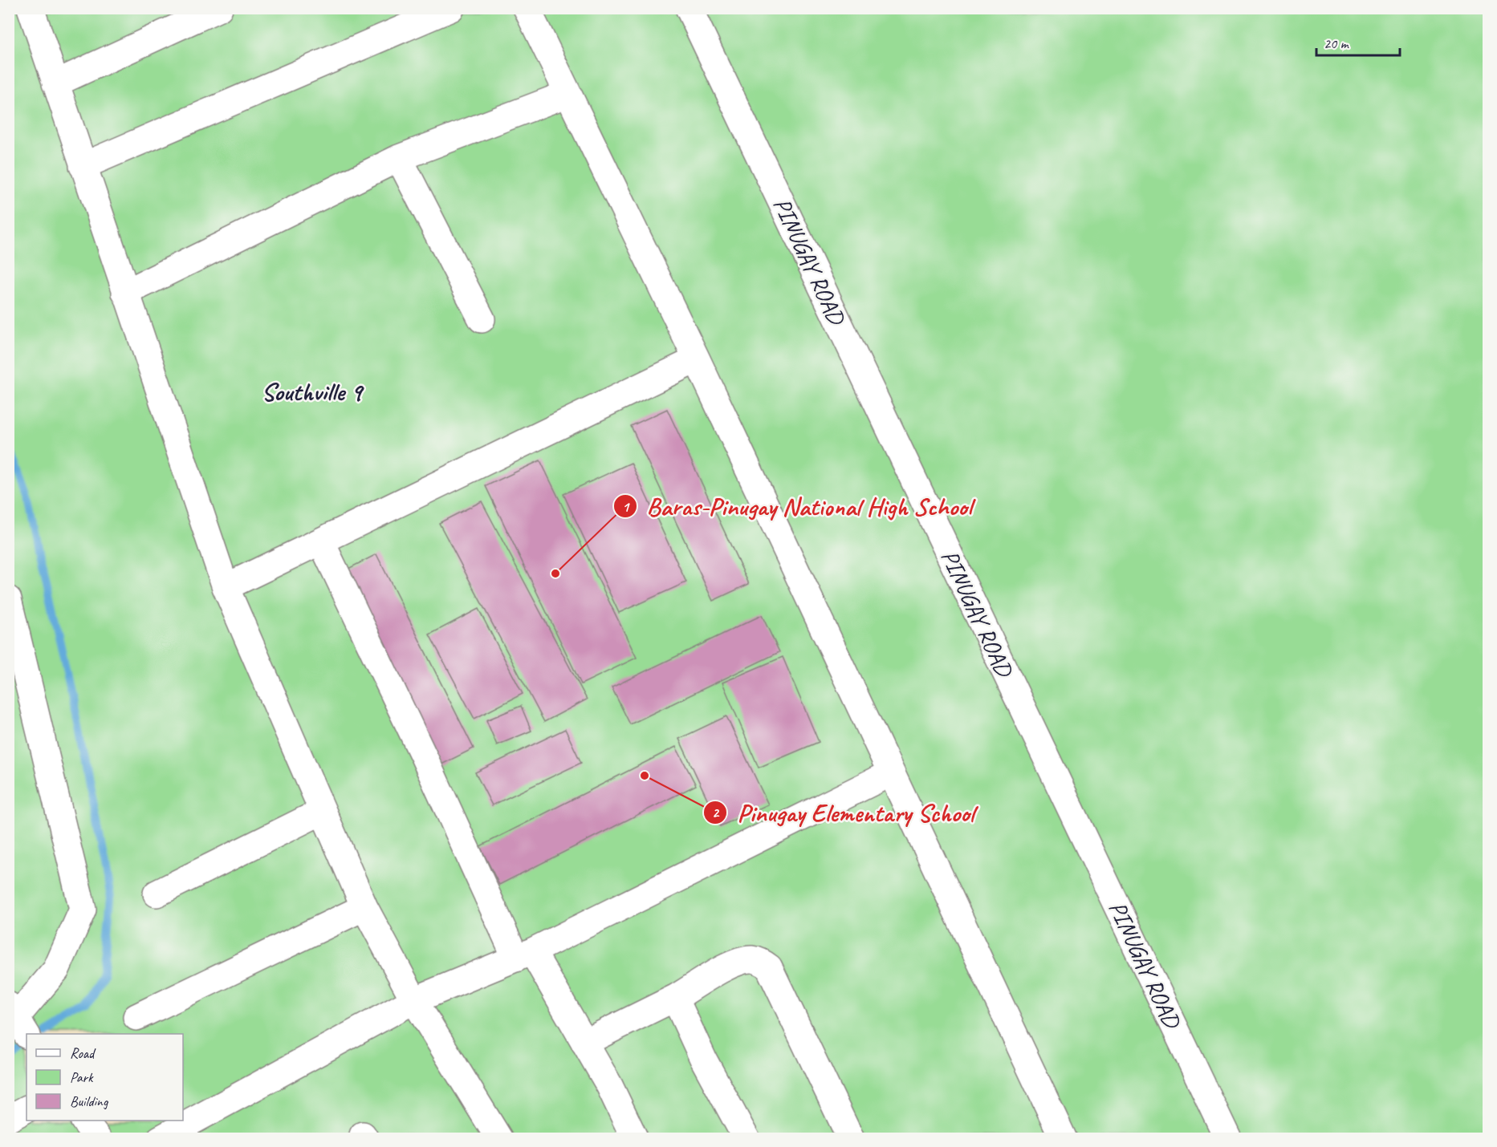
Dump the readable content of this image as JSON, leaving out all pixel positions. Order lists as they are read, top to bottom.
{
  "streets": {
    "street": ["PINUGAY ROAD"]
  },
  "districts": ["Southville 9"],
  "places": ["Baras-Pinugay National High School", "Pinugay Elementary School"],
  "legend": ["Road", "Park", "Building"],
  "scale_bar": "20 m"
}
